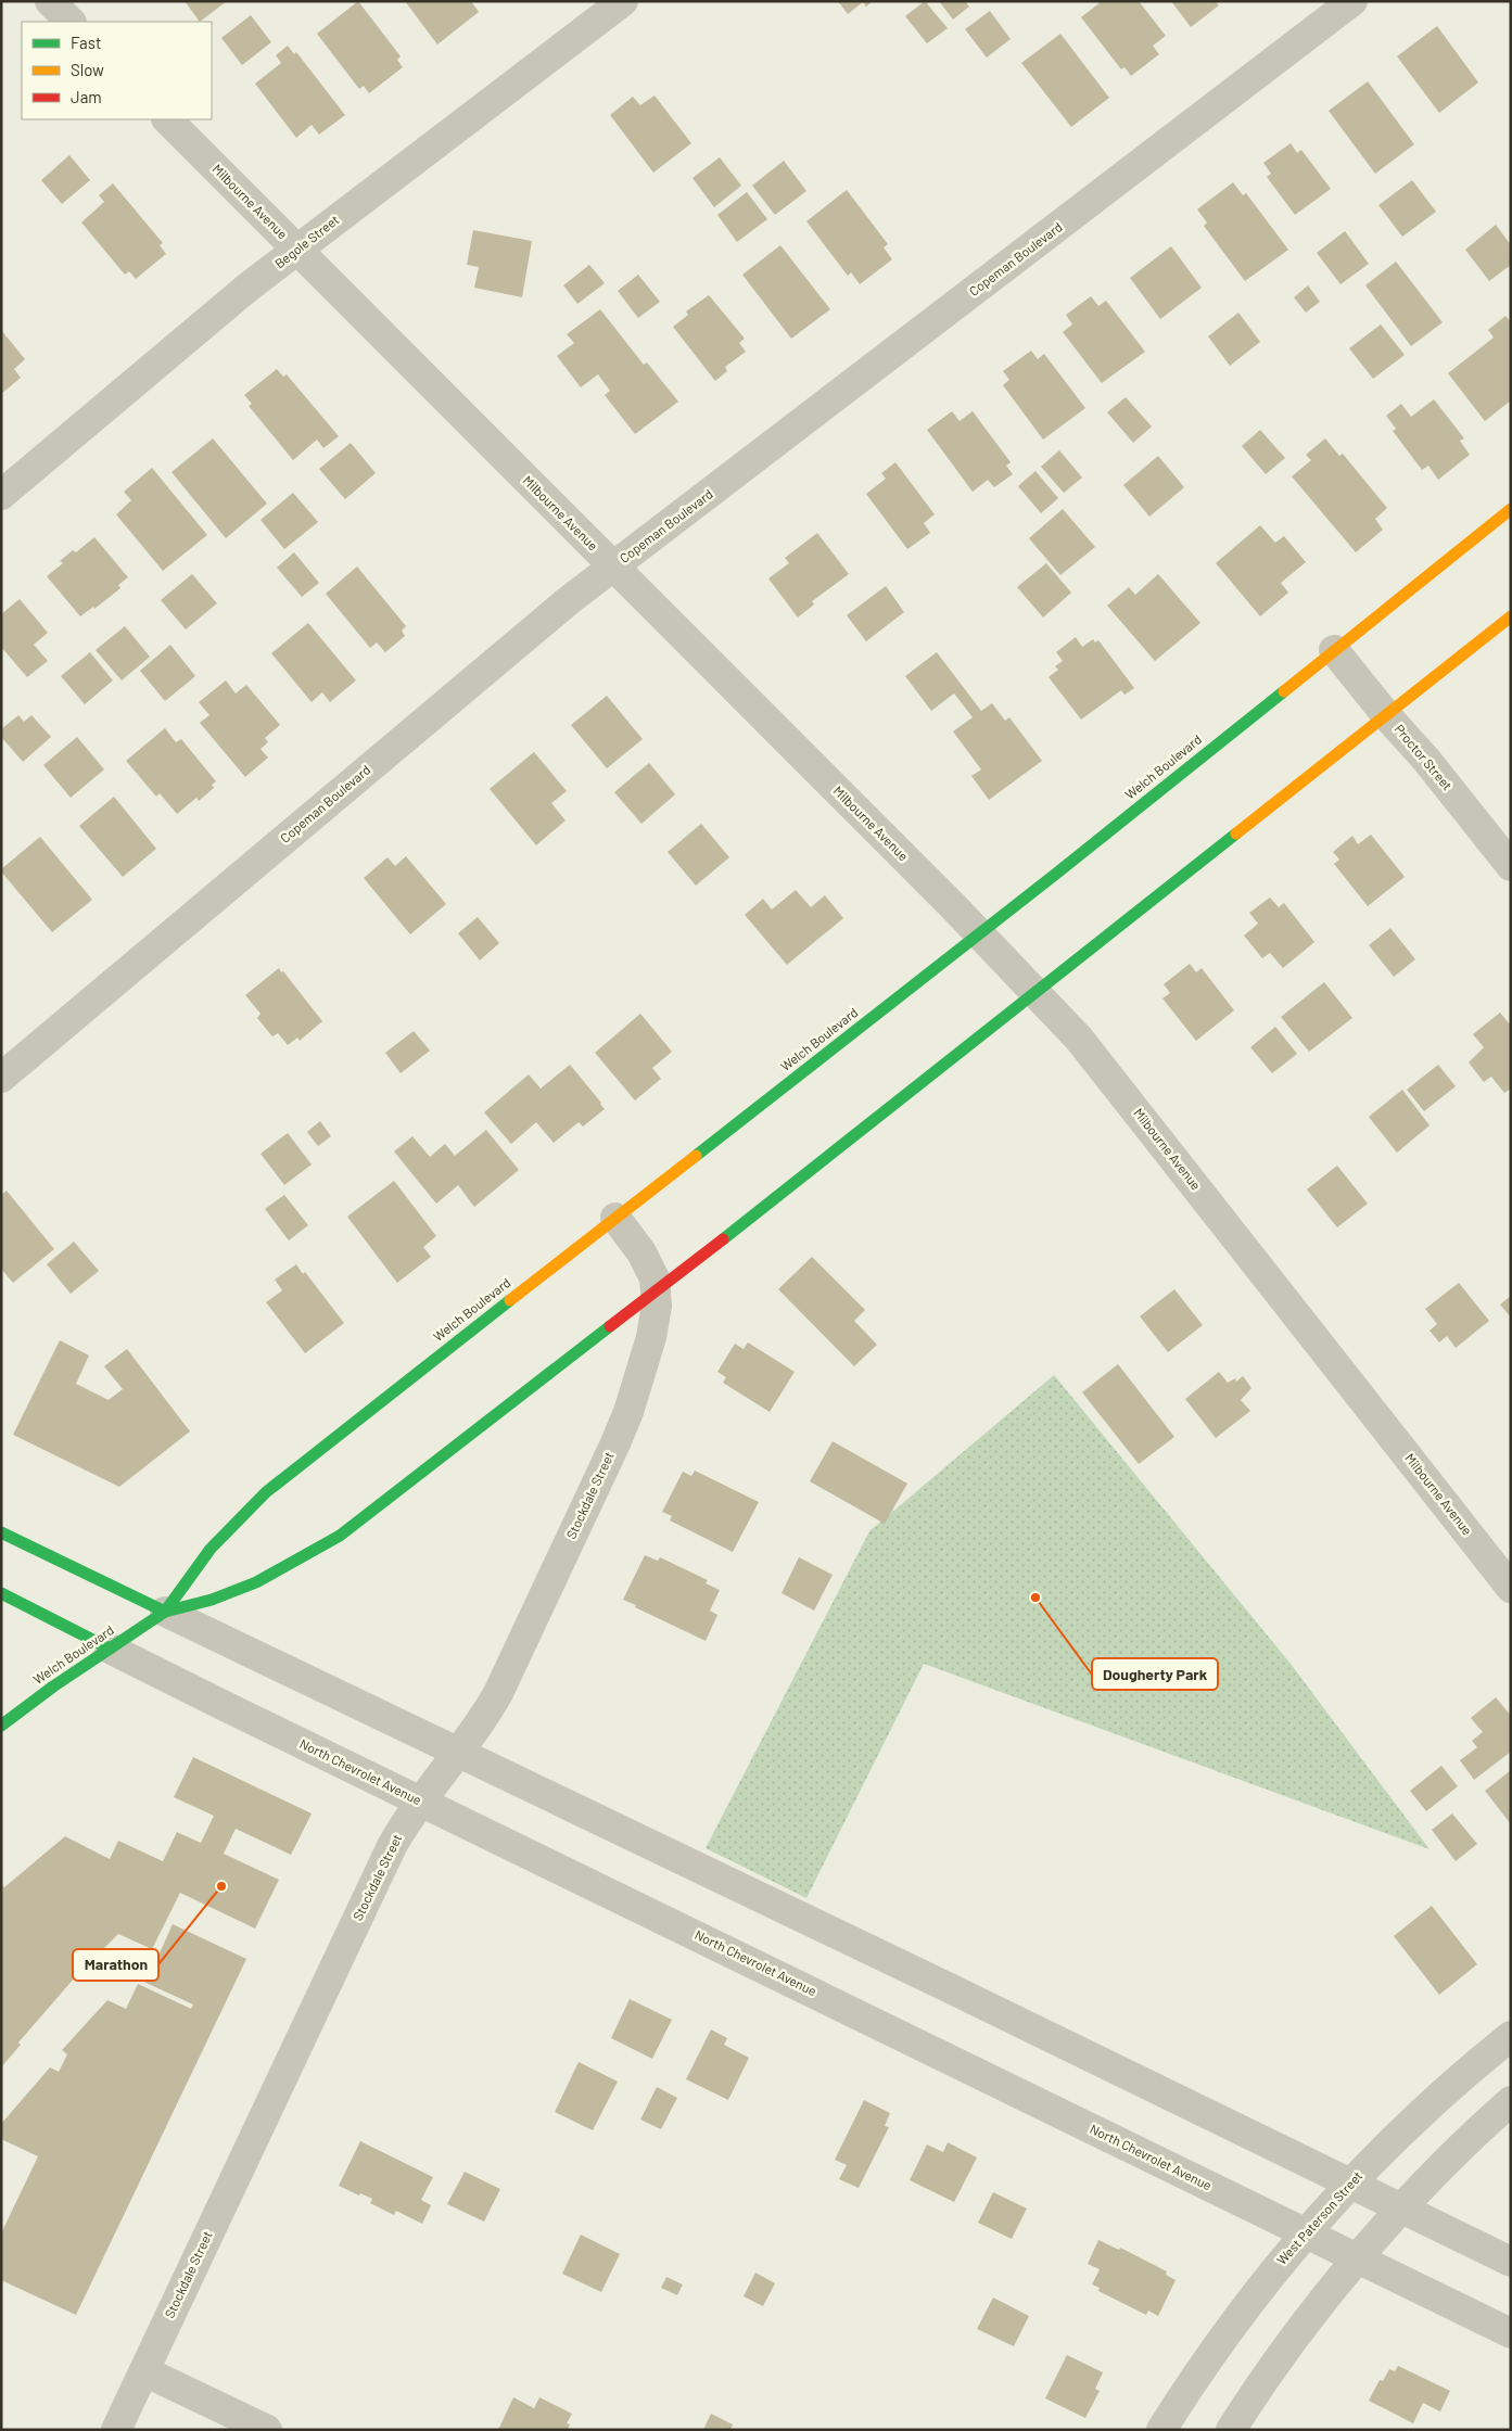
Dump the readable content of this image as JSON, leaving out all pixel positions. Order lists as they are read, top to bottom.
{
  "streets": {
    "main road": ["Welch Boulevard", "North Chevrolet Avenue"],
    "street": [
      "Milbourne Avenue",
      "Begole Street",
      "Copeman Boulevard",
      "Proctor Street",
      "Stockdale Street",
      "West Paterson Street"
    ]
  },
  "crossings": [
    ["Milbourne Avenue", "Begole Street"],
    ["Milbourne Avenue", "Copeman Boulevard"],
    ["Milbourne Avenue", "Welch Boulevard"],
    ["Proctor Street", "Welch Boulevard"],
    ["Welch Boulevard", "Stockdale Street"],
    ["Welch Boulevard", "North Chevrolet Avenue"],
    ["Stockdale Street", "North Chevrolet Avenue"],
    ["North Chevrolet Avenue", "West Paterson Street"]
  ],
  "places": ["Dougherty Park", "Marathon"],
  "legend": ["Fast", "Slow", "Jam"]
}
